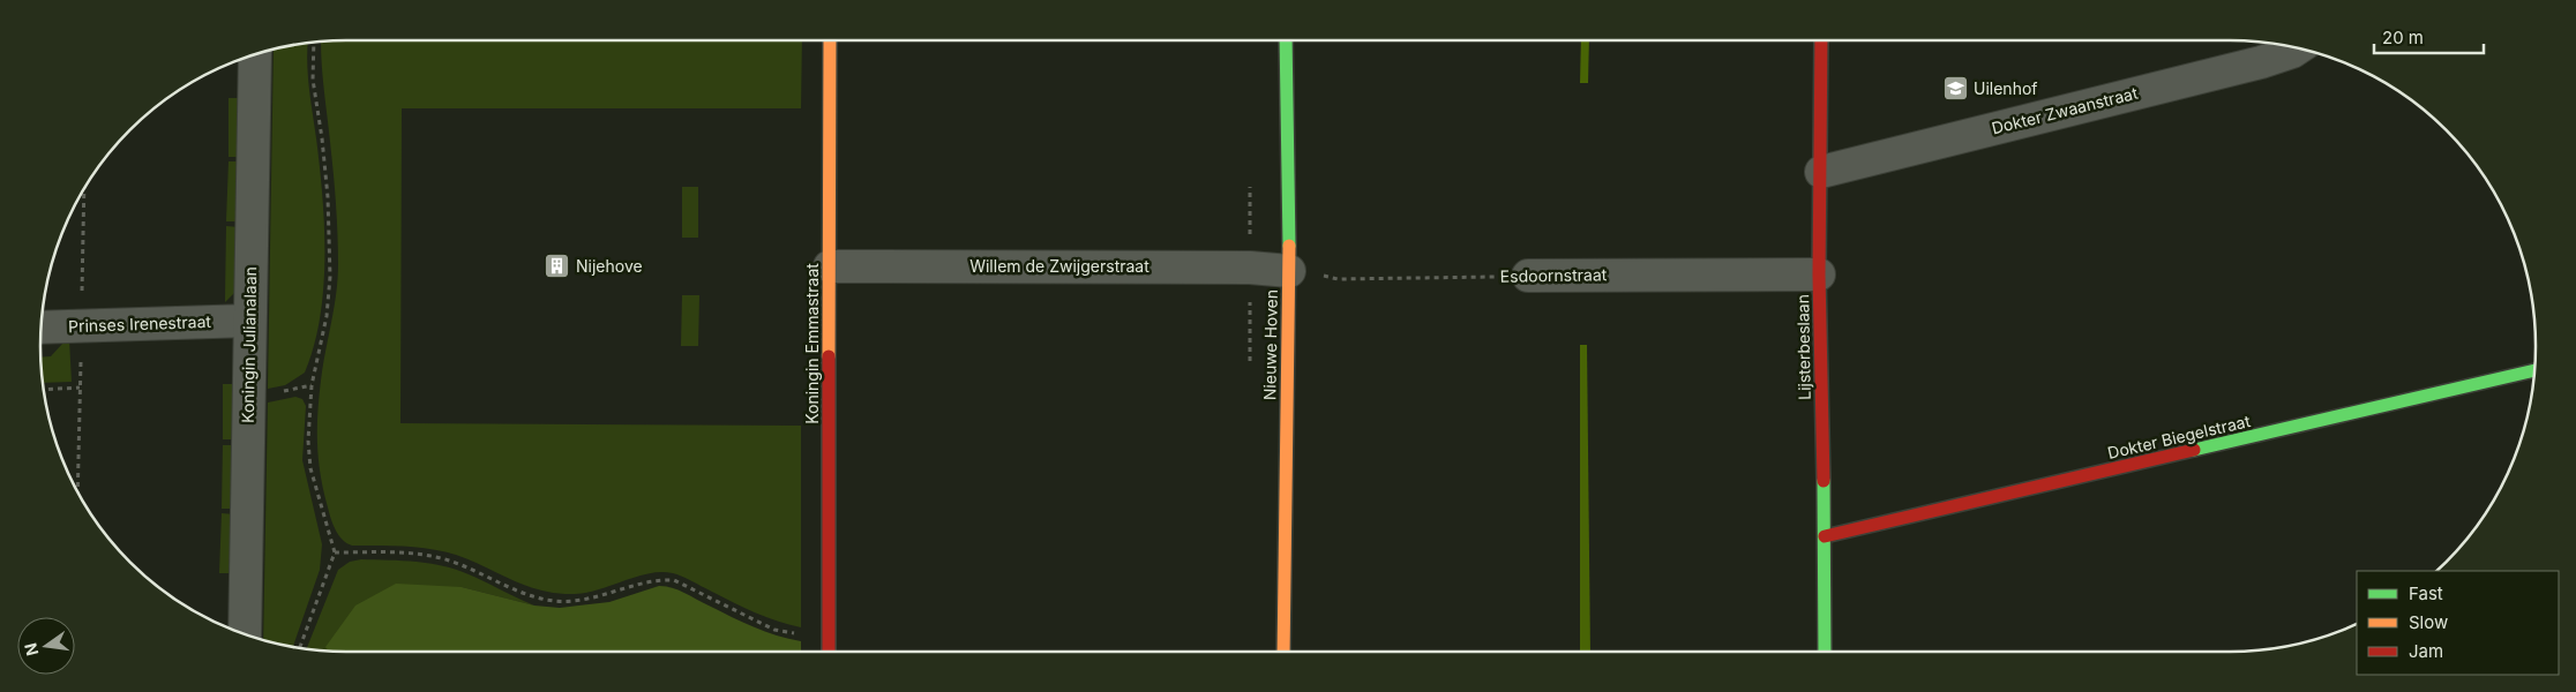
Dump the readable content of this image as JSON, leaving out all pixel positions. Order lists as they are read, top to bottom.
{
  "streets": {
    "street": [
      "Dokter Zwaanstraat",
      "Willem de Zwijgerstraat",
      "Esdoornstraat",
      "Prinses Irenestraat",
      "Koningin Emmastraat",
      "Koningin Julianalaan",
      "Nieuwe Hoven",
      "Lijsterbeslaan",
      "Dokter Biegelstraat"
    ]
  },
  "crossings": [
    ["Dokter Zwaanstraat", "Lijsterbeslaan"],
    ["Willem de Zwijgerstraat", "Esdoornstraat"],
    ["Willem de Zwijgerstraat", "Koningin Emmastraat"],
    ["Willem de Zwijgerstraat", "Nieuwe Hoven"],
    ["Esdoornstraat", "Nieuwe Hoven"],
    ["Esdoornstraat", "Lijsterbeslaan"],
    ["Prinses Irenestraat", "Koningin Julianalaan"],
    ["Lijsterbeslaan", "Dokter Biegelstraat"]
  ],
  "places": {
    "school or university": ["Uilenhof"],
    "building": ["Nijehove"]
  },
  "legend": ["Fast", "Slow", "Jam"],
  "scale_bar": "20 m",
  "north": "left"
}
